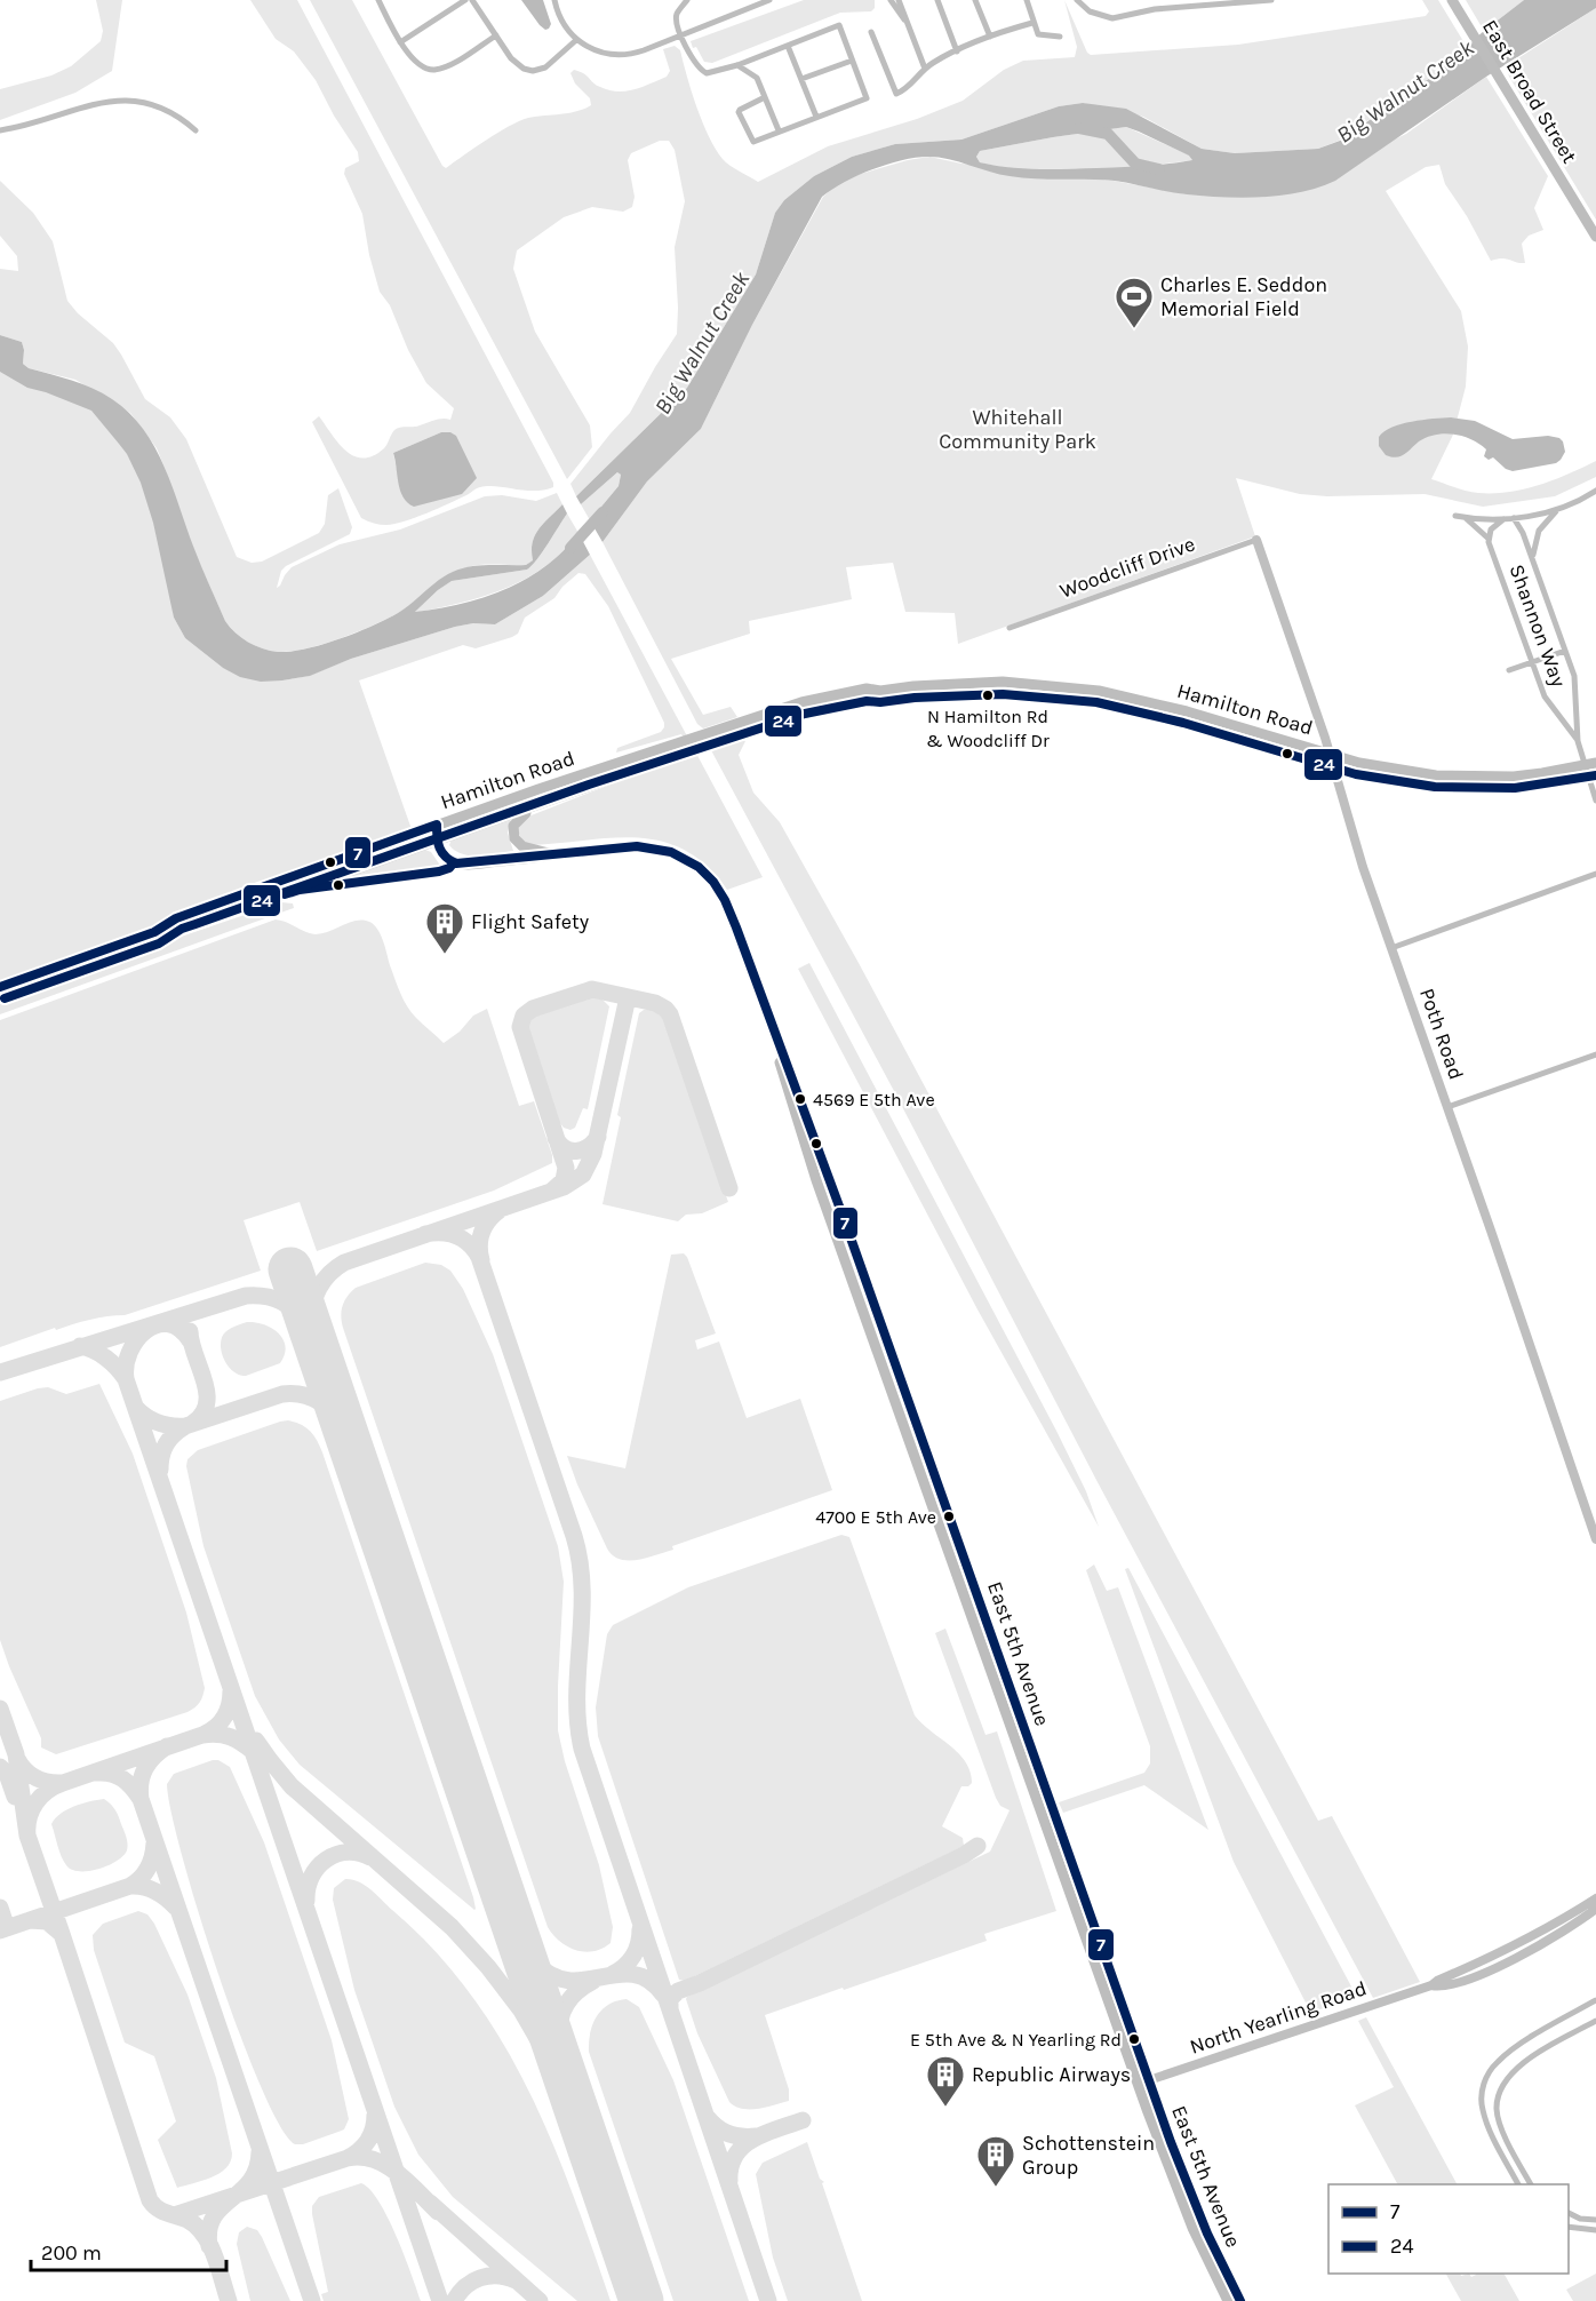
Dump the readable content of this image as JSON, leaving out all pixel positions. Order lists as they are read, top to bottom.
{
  "streets": {
    "main road": ["East Broad Street", "Hamilton Road", "East 5th Avenue"],
    "street": [
      "Woodcliff Drive",
      "Shannon Way",
      "Poth Road",
      "North Yearling Road"
    ]
  },
  "crossings": [
    ["Woodcliff Drive", "Poth Road"],
    ["Shannon Way", "Hamilton Road"],
    ["Hamilton Road", "Poth Road"],
    ["East 5th Avenue", "North Yearling Road"]
  ],
  "water": ["Big Walnut Creek"],
  "parks": ["Whitehall Community Park"],
  "places": {
    "sports": ["Charles E. Seddon Memorial Field"],
    "other": [
      "N Hamilton Rd & Woodcliff Dr",
      "4569 E 5th Ave",
      "4700 E 5th Ave",
      "E 5th Ave & N Yearling Rd"
    ],
    "building": ["Flight Safety", "Republic Airways", "Schottenstein Group"]
  },
  "lines": ["transit line 24", "transit line 7"],
  "legend": ["7", "24"],
  "scale_bar": "200 m"
}
